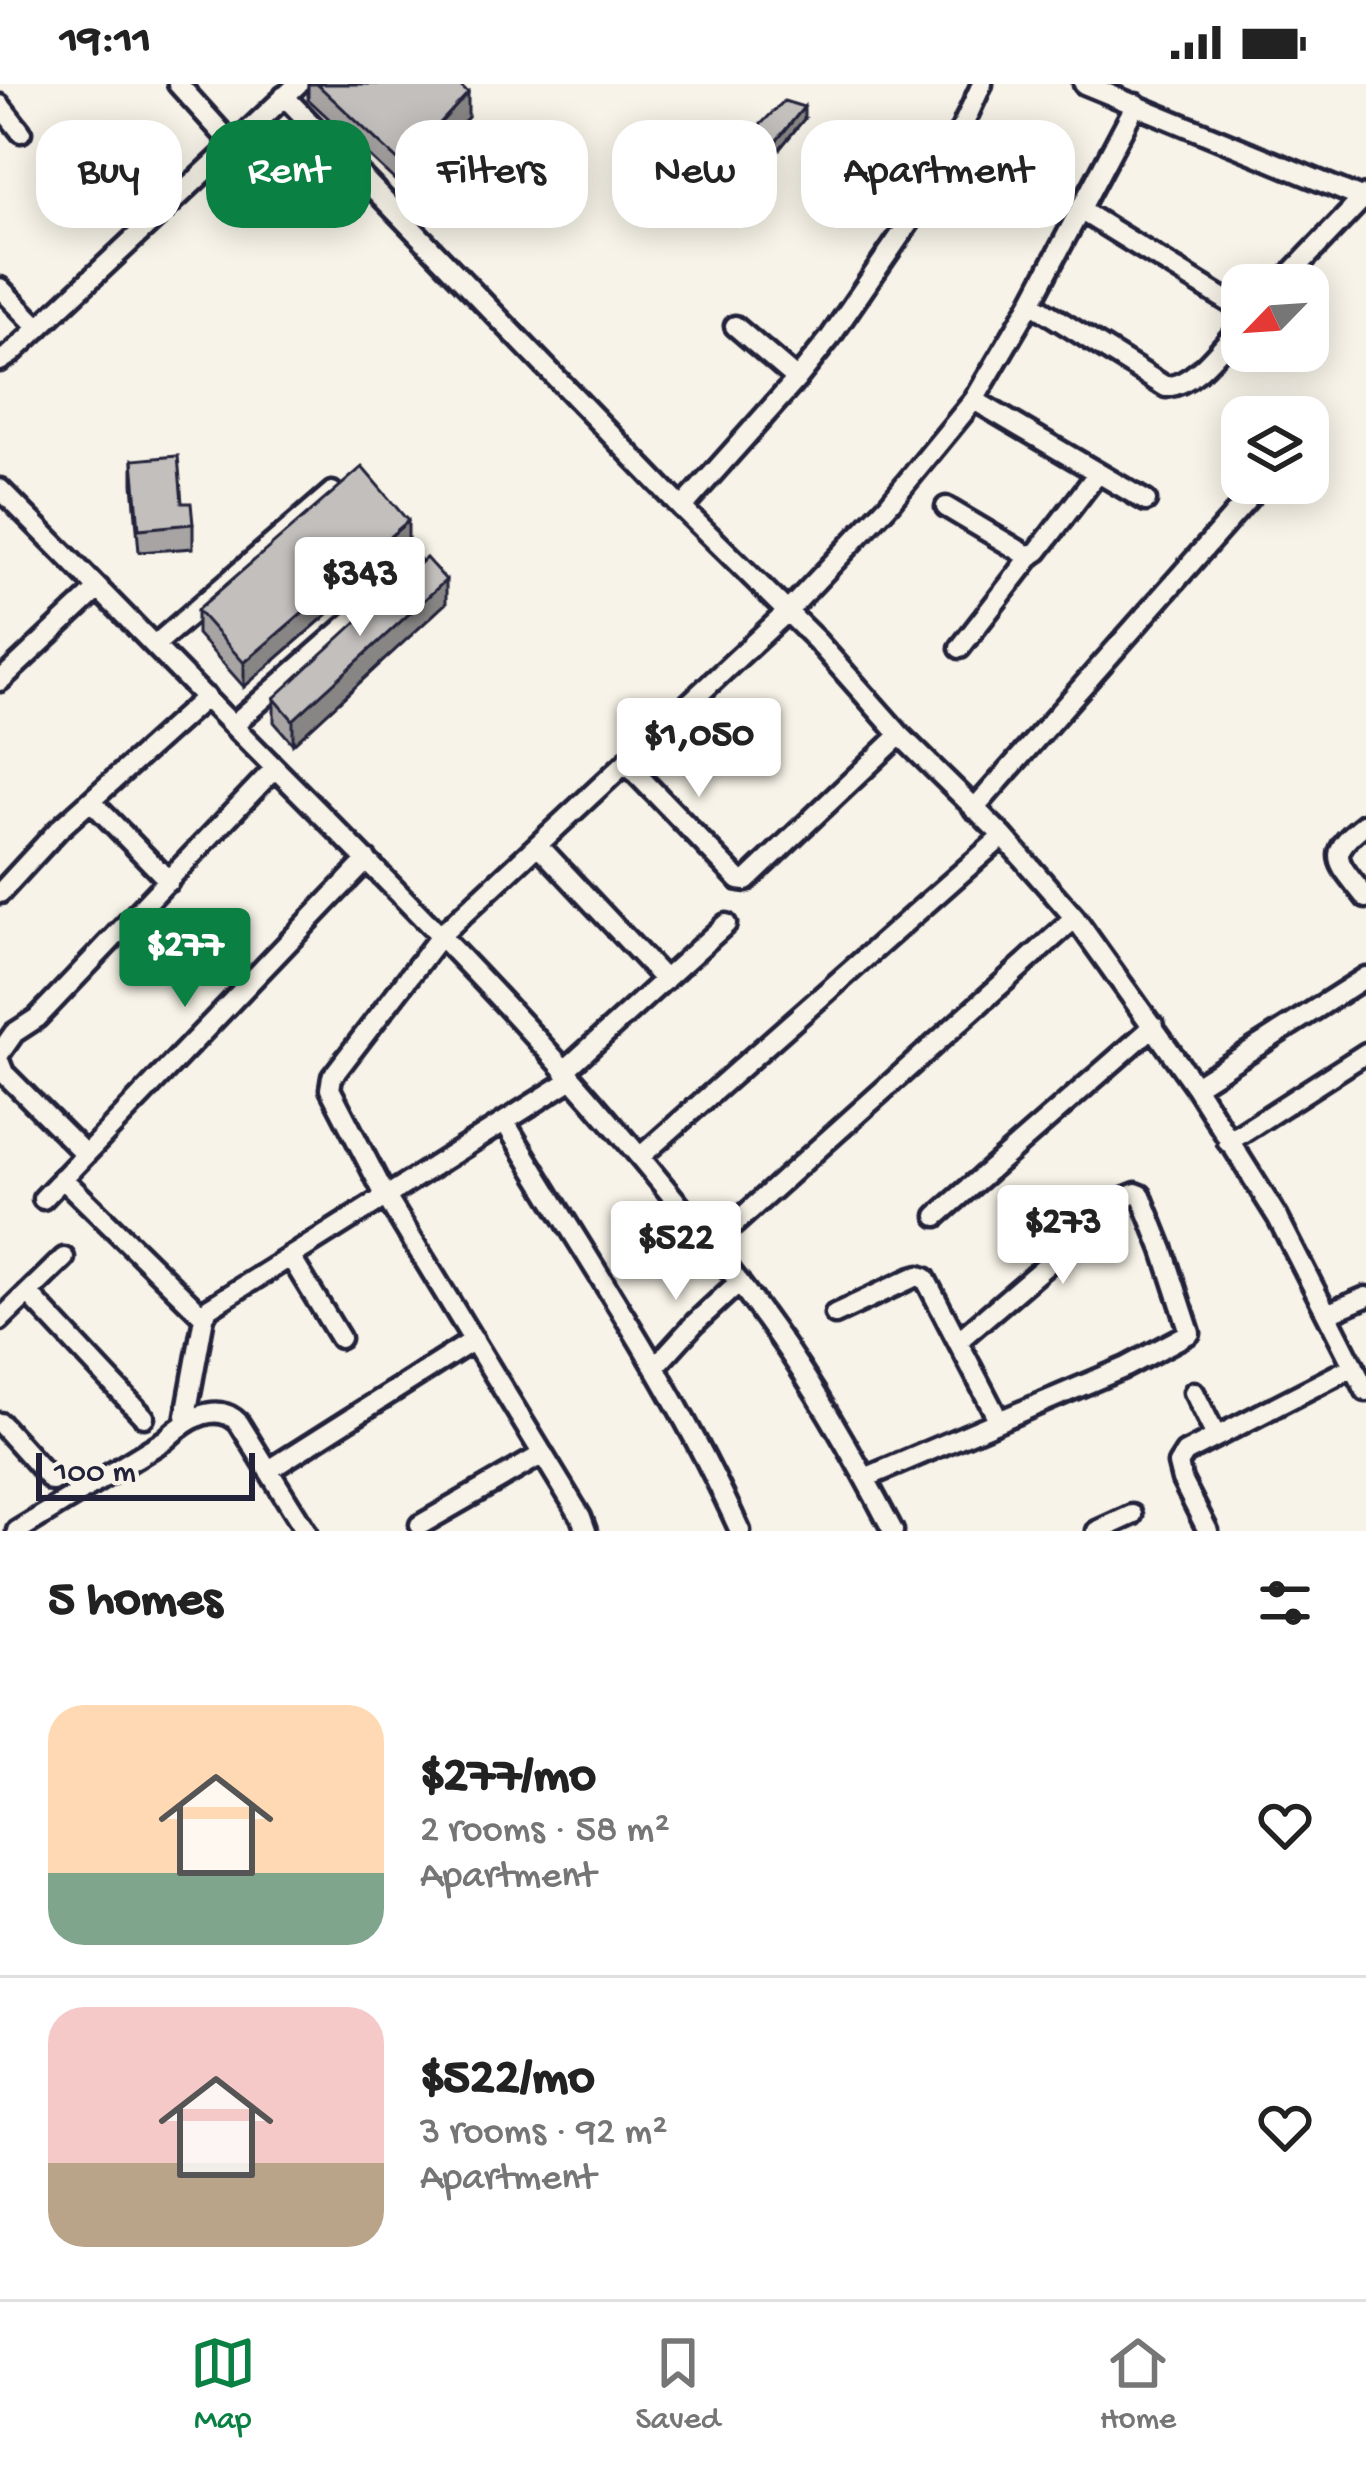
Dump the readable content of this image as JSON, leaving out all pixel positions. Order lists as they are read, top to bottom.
{
  "scale_bar": "100 m",
  "north": "bottom left",
  "page": {
    "status": "19:11",
    "chip": [
      "Buy",
      "Rent",
      "Filters",
      "New",
      "Apartment"
    ],
    "price": [
      "$343",
      "$1,050",
      "$277",
      "$273",
      "$522"
    ],
    "scale": "100 m",
    "heading": "5 homes",
    "list": [
      {
        "name": "$277/mo",
        "note": "2 rooms · 58 m² · Apartment"
      },
      {
        "name": "$522/mo",
        "note": "3 rooms · 92 m² · Apartment"
      }
    ],
    "tabs": ["Map", "Saved", "Home"]
  }
}
